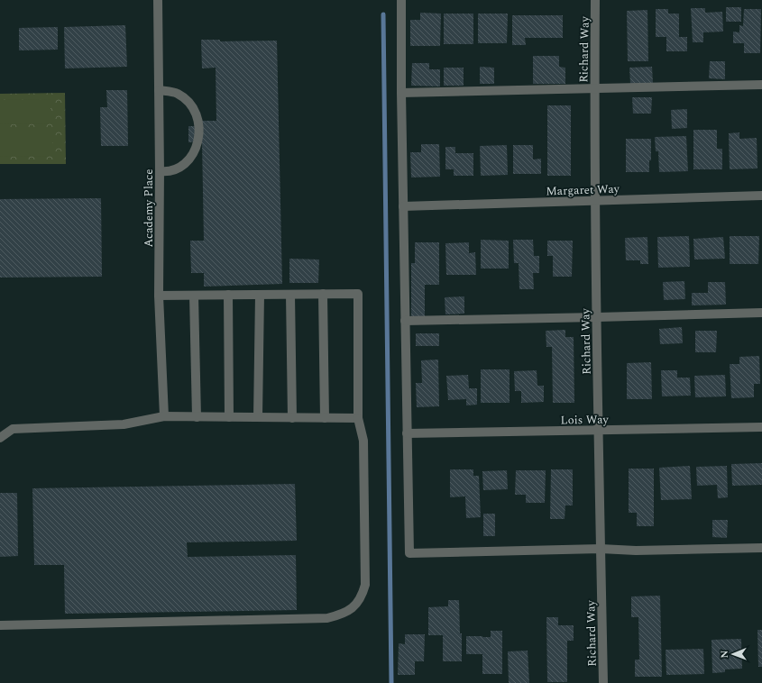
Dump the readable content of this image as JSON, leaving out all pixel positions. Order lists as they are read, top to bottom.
{
  "streets": {
    "street": [
      "Richard Way",
      "Margaret Way",
      "Academy Place",
      "Lois Way"
    ]
  },
  "crossings": [
    ["Richard Way", "Margaret Way"],
    ["Richard Way", "Lois Way"]
  ],
  "north": "left"
}
